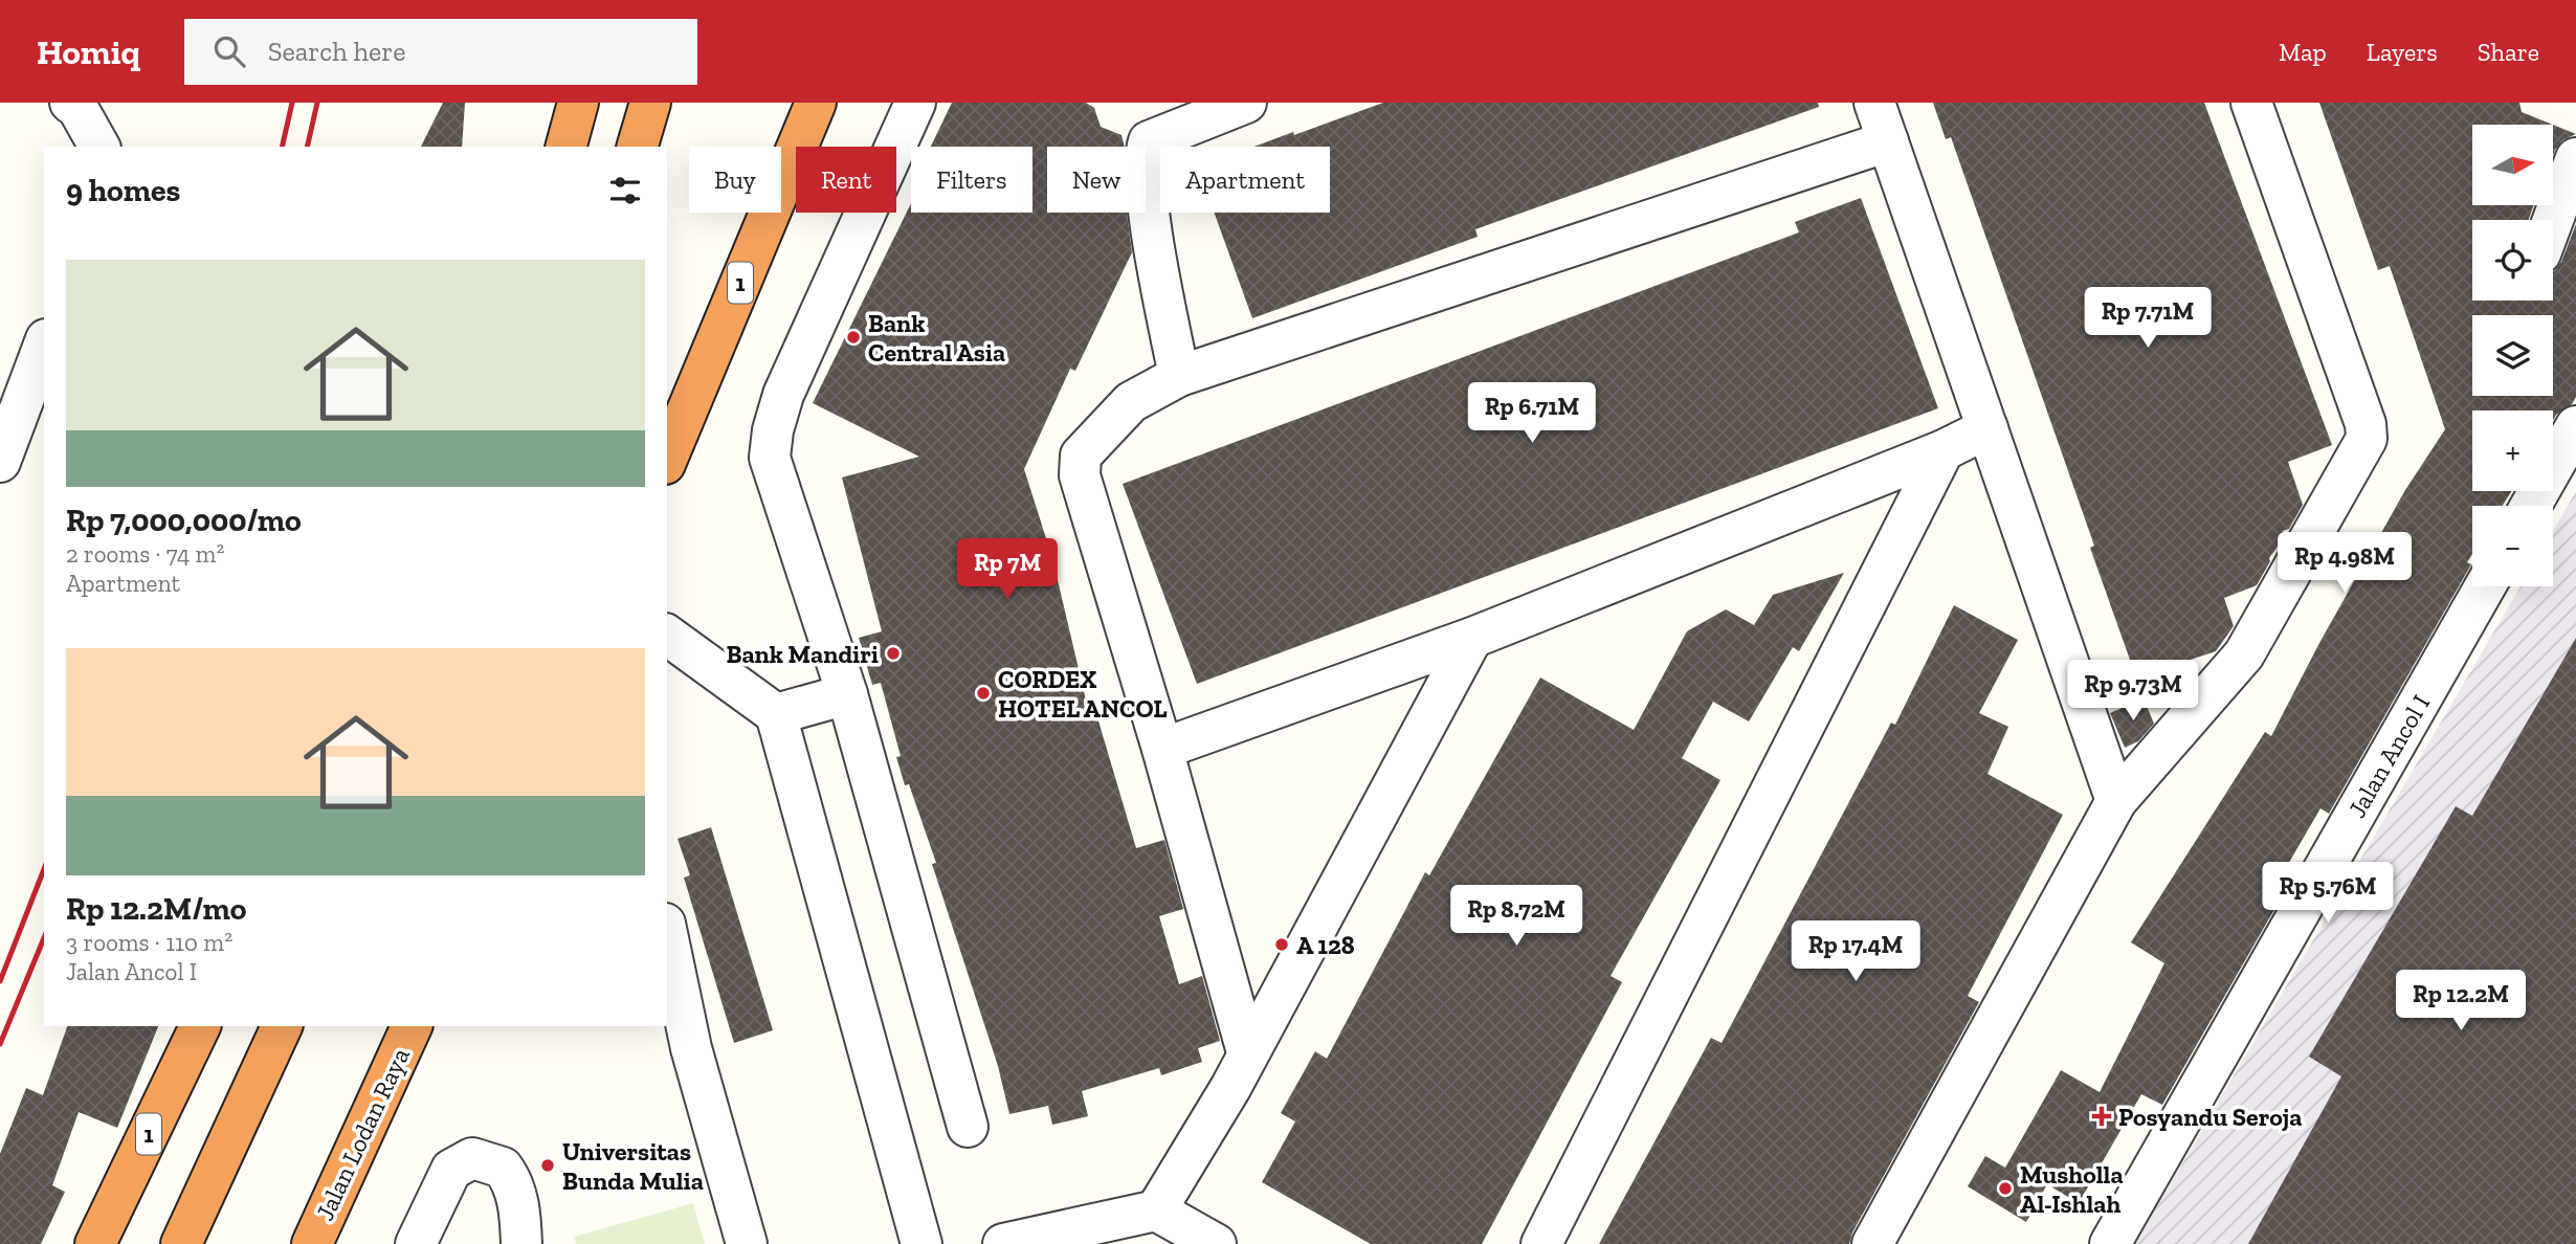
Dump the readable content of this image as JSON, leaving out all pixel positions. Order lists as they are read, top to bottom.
{
  "streets": {
    "highway": ["1", "Jalan Lodan Raya"],
    "street": ["Jalan Ancol I"]
  },
  "places": {
    "other": [
      "Bank Central Asia",
      "Bank Mandiri",
      "CORDEX HOTEL ANCOL",
      "A 128",
      "Universitas Bunda Mulia",
      "Musholla Al-Ishlah"
    ],
    "health": ["Posyandu Seroja"]
  },
  "north": "right",
  "page": {
    "header": "Homiq",
    "search": "Search here",
    "nav": ["Map", "Layers", "Share"],
    "map_buttons": ["+", "−"],
    "chip": [
      "Buy",
      "Rent",
      "Filters",
      "New",
      "Apartment"
    ],
    "heading": "9 homes",
    "list": [
      {
        "name": "Rp 7,000,000/mo",
        "note": "2 rooms · 74 m² · Apartment"
      },
      {
        "name": "Rp 12.2M/mo",
        "note": "3 rooms · 110 m² · Jalan Ancol I"
      }
    ],
    "price": [
      "Rp 7.71M",
      "Rp 6.71M",
      "Rp 4.98M",
      "Rp 7M",
      "Rp 9.73M",
      "Rp 5.76M",
      "Rp 8.72M",
      "Rp 17.4M",
      "Rp 12.2M"
    ]
  }
}
